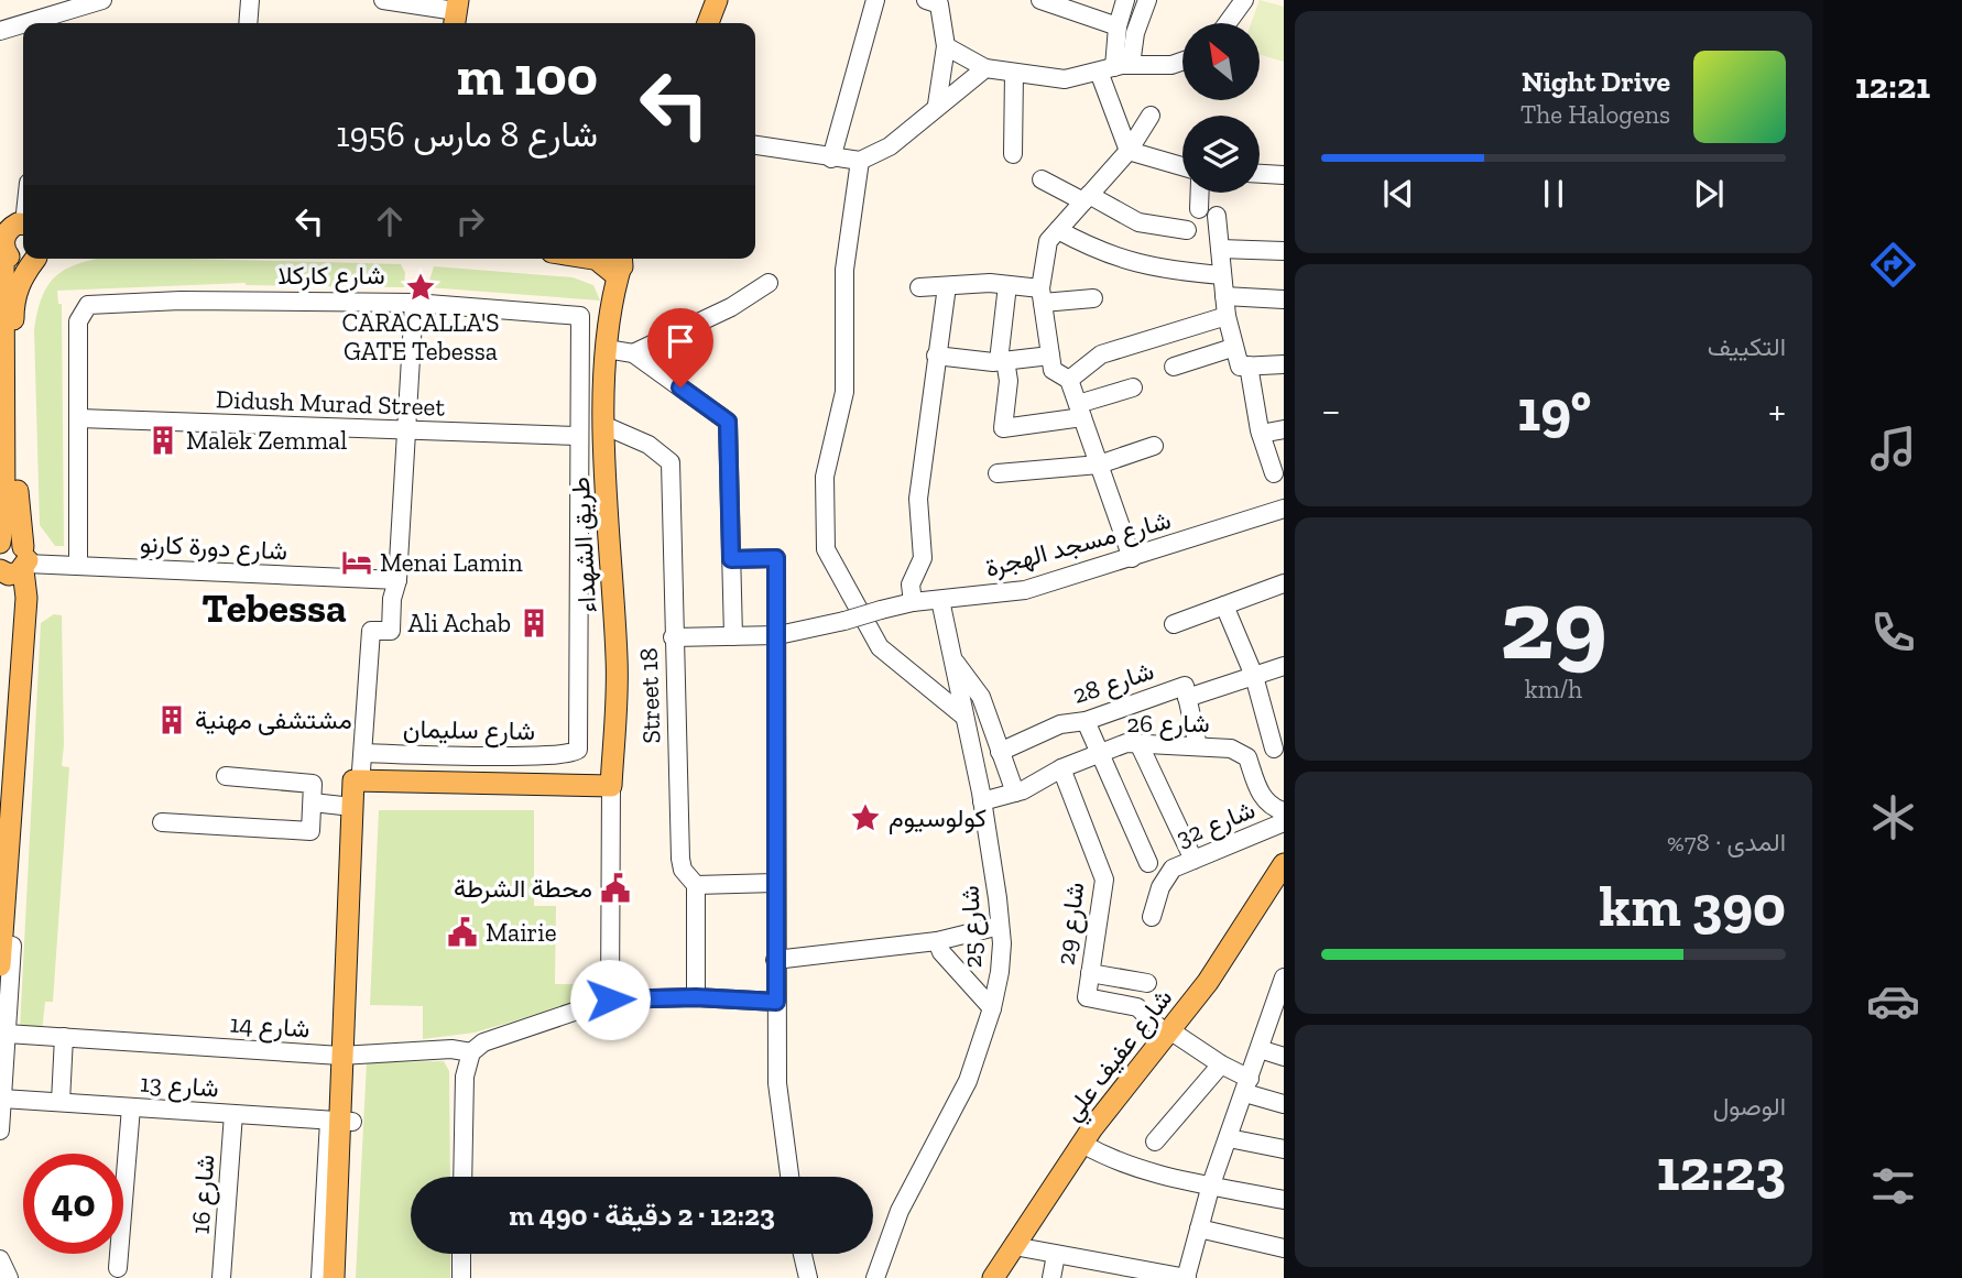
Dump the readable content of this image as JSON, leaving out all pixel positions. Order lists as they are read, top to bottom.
{
  "streets": {
    "main road": ["طريق الشهداء", "شارع عفيف علي"],
    "street": [
      "شارع كاركلا",
      "Didush Murad Street",
      "شارع مسجد الهجرة",
      "شارع دورة كارنو",
      "شارع 28",
      "Street 18",
      "شارع 26",
      "شارع سليمان",
      "شارع 32",
      "شارع 29",
      "شارع 25",
      "شارع 14",
      "شارع 13",
      "شارع 16"
    ]
  },
  "crossings": [
    ["شارع كاركلا", "Didush Murad Street"],
    ["شارع كاركلا", "شارع سليمان"],
    ["Didush Murad Street", "شارع سليمان"],
    ["شارع مسجد الهجرة", "Street 18"],
    ["شارع مسجد الهجرة", "شارع 25"],
    ["طريق الشهداء", "Street 18"],
    ["شارع 28", "شارع 26"],
    ["شارع 26", "شارع 29"],
    ["شارع 26", "شارع 25"],
    ["شارع 29", "شارع عفيف علي"],
    ["شارع 13", "شارع 16"]
  ],
  "districts": ["Tebessa"],
  "places": {
    "place": ["CARACALLA'S GATE Tebessa", "كولوسيوم"],
    "building": ["Malek Zemmal", "Ali Achab", "مشتشفى مهنية"],
    "hotel": ["Menai Lamin"],
    "public building": ["محطة الشرطة", "Mairie"]
  },
  "north": "top left",
  "page": {
    "tabs": "12:21",
    "turn": ["100 m", "شارع 8 مارس 1956"],
    "song": ["Night Drive", "The Halogens"],
    "tile": [
      "التكييف",
      ["29", "km/h"],
      ["المدى · 78%", "390 km"],
      ["الوصول", "12:23"]
    ],
    "heat": ["−", "19°", "+"],
    "limit": "40",
    "trip": "12:23 · 2 دقيقة · 490 m"
  }
}
